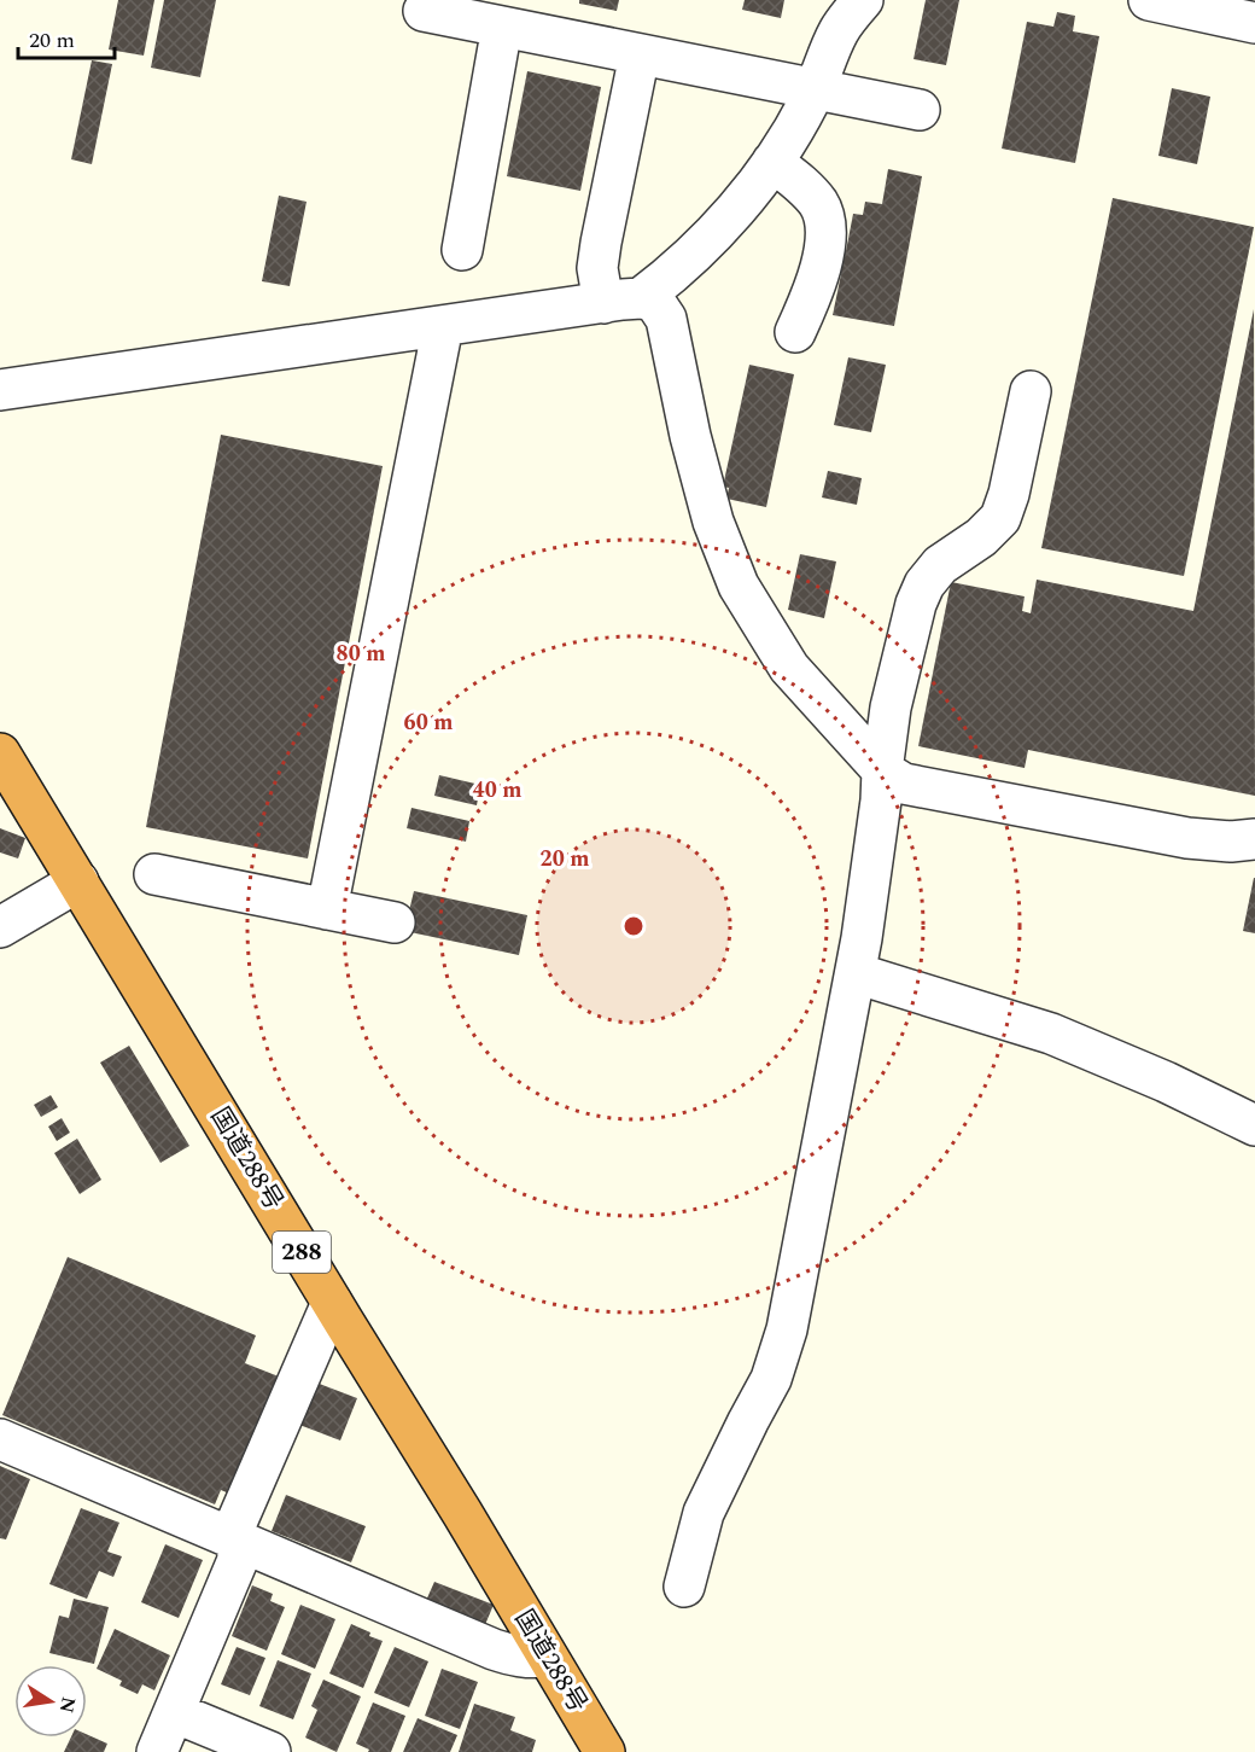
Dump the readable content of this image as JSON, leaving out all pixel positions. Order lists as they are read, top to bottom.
{
  "streets": {
    "highway": ["国道288号", "288"]
  },
  "scale_bar": "20 m",
  "north": "right",
  "rings": [
    "80 m",
    "60 m",
    "40 m",
    "20 m"
  ]
}
